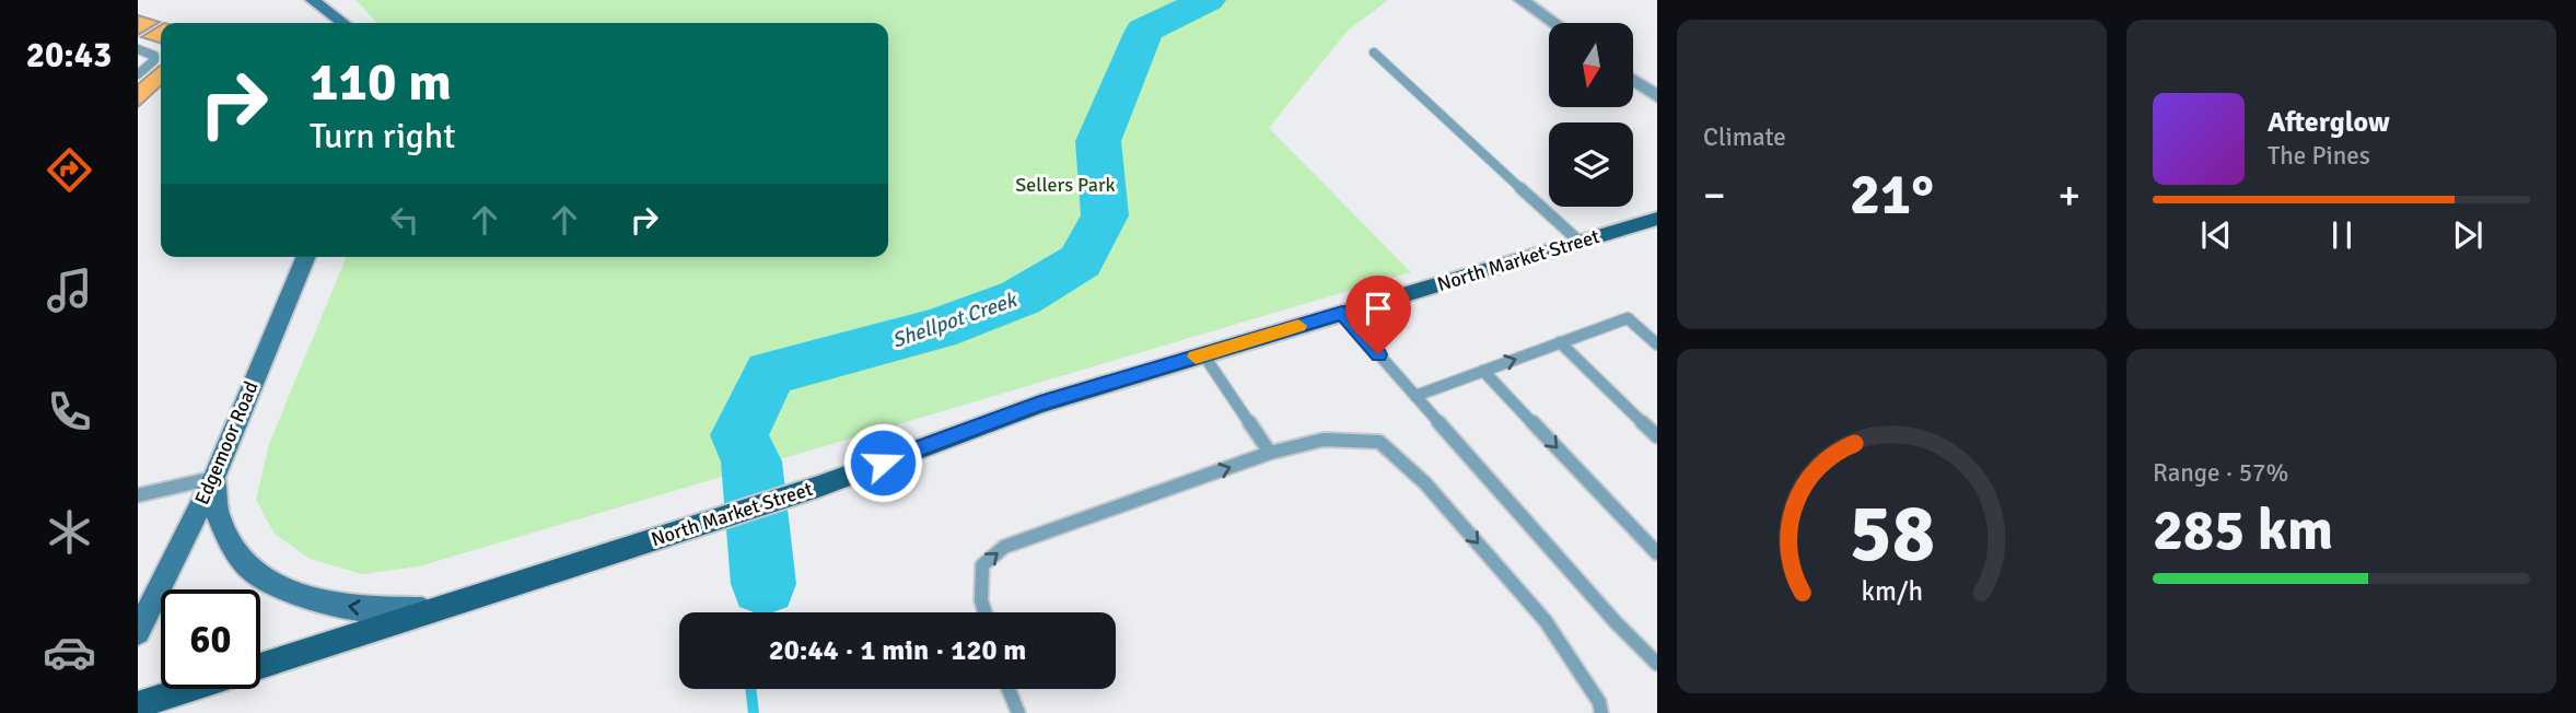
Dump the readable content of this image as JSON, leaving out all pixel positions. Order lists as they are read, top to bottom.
{
  "streets": {
    "main road": ["North Market Street", "Edgemoor Road"]
  },
  "water": ["Shellpot Creek"],
  "parks": ["Sellers Park"],
  "north": "bottom",
  "page": {
    "tabs": "20:43",
    "tile": [
      "Climate",
      ["Range · 57%", "285 km"]
    ],
    "turn": ["110 m", "Turn right"],
    "song": ["Afterglow", "The Pines"],
    "heat": ["−", "21°", "+"],
    "limit": "60",
    "trip": "20:44 · 1 min · 120 m",
    "gauge": ["58", "km/h"]
  }
}
